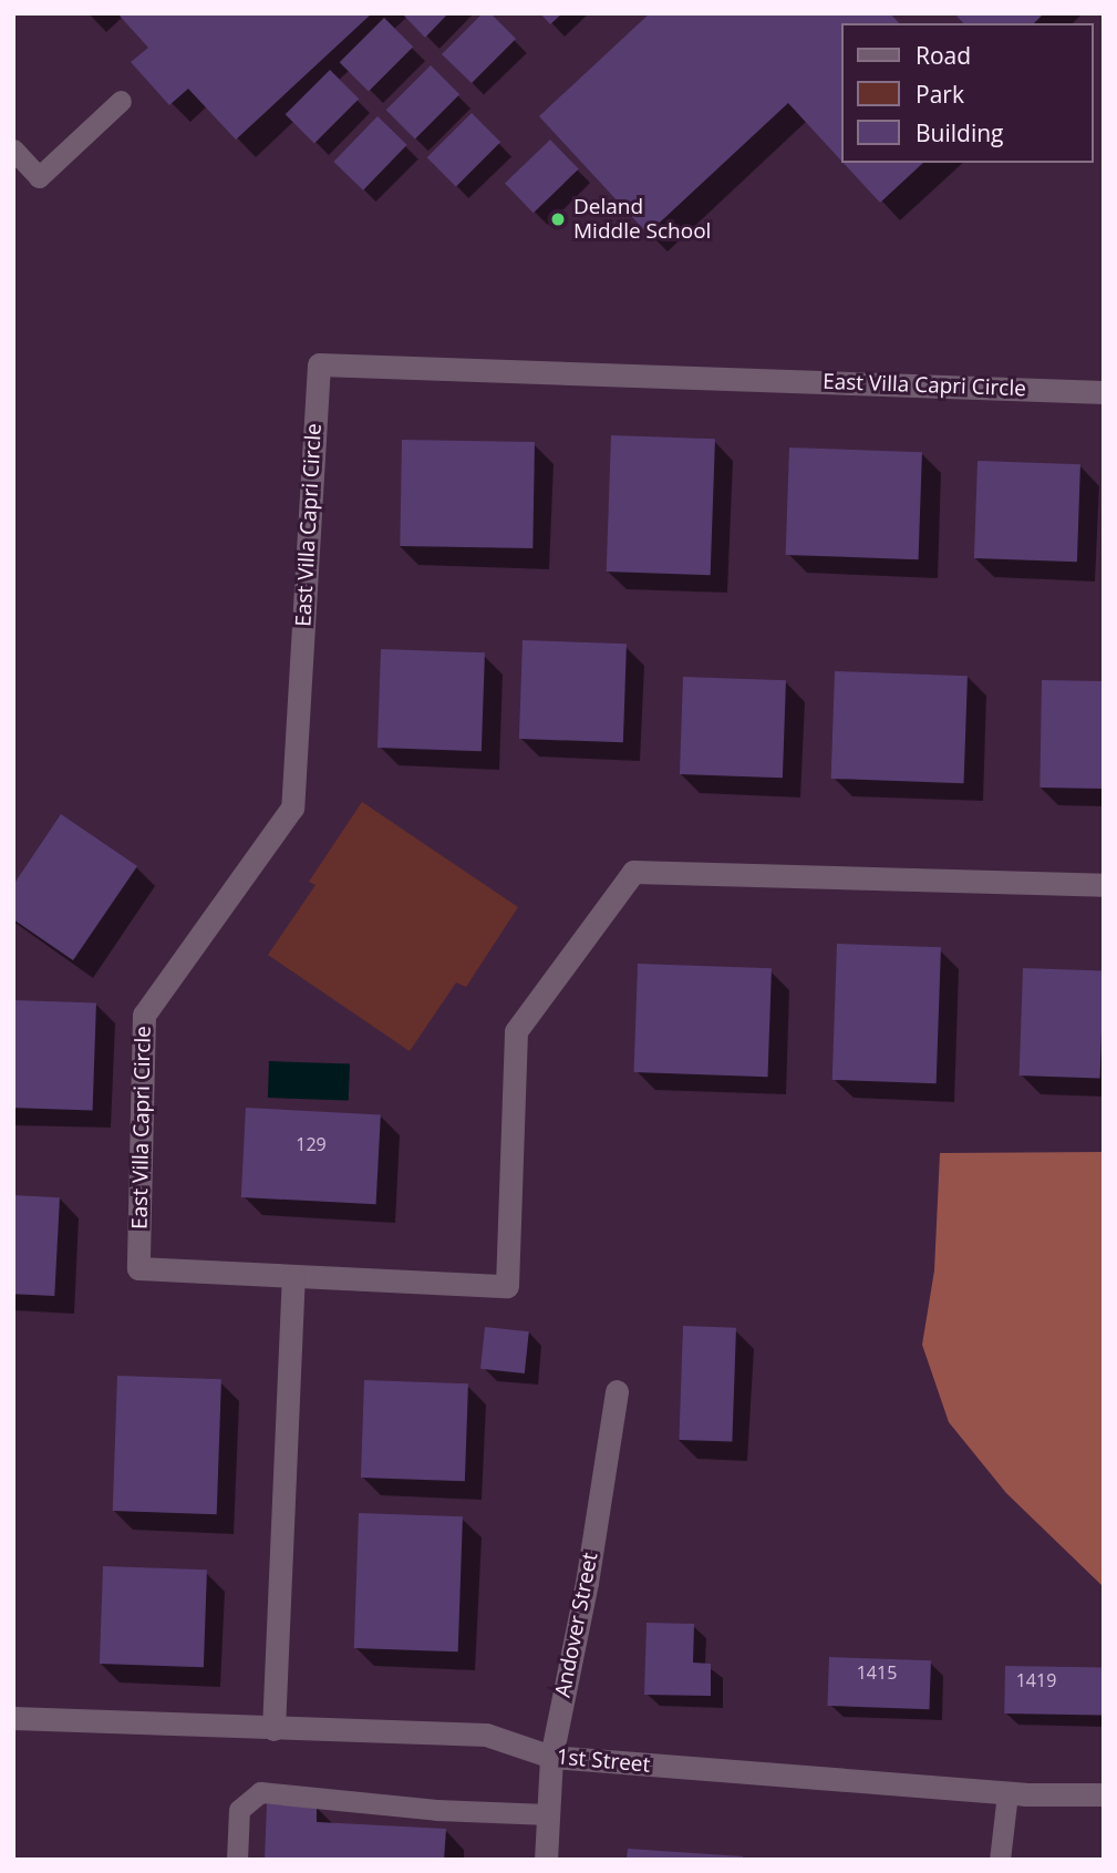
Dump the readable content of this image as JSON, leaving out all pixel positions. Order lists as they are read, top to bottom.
{
  "streets": {
    "street": ["East Villa Capri Circle", "Andover Street", "1st Street"]
  },
  "crossings": [
    ["Andover Street", "1st Street"]
  ],
  "places": ["Deland Middle School"],
  "house_numbers": ["129", "1415", "1419"],
  "legend": ["Road", "Park", "Building"]
}
